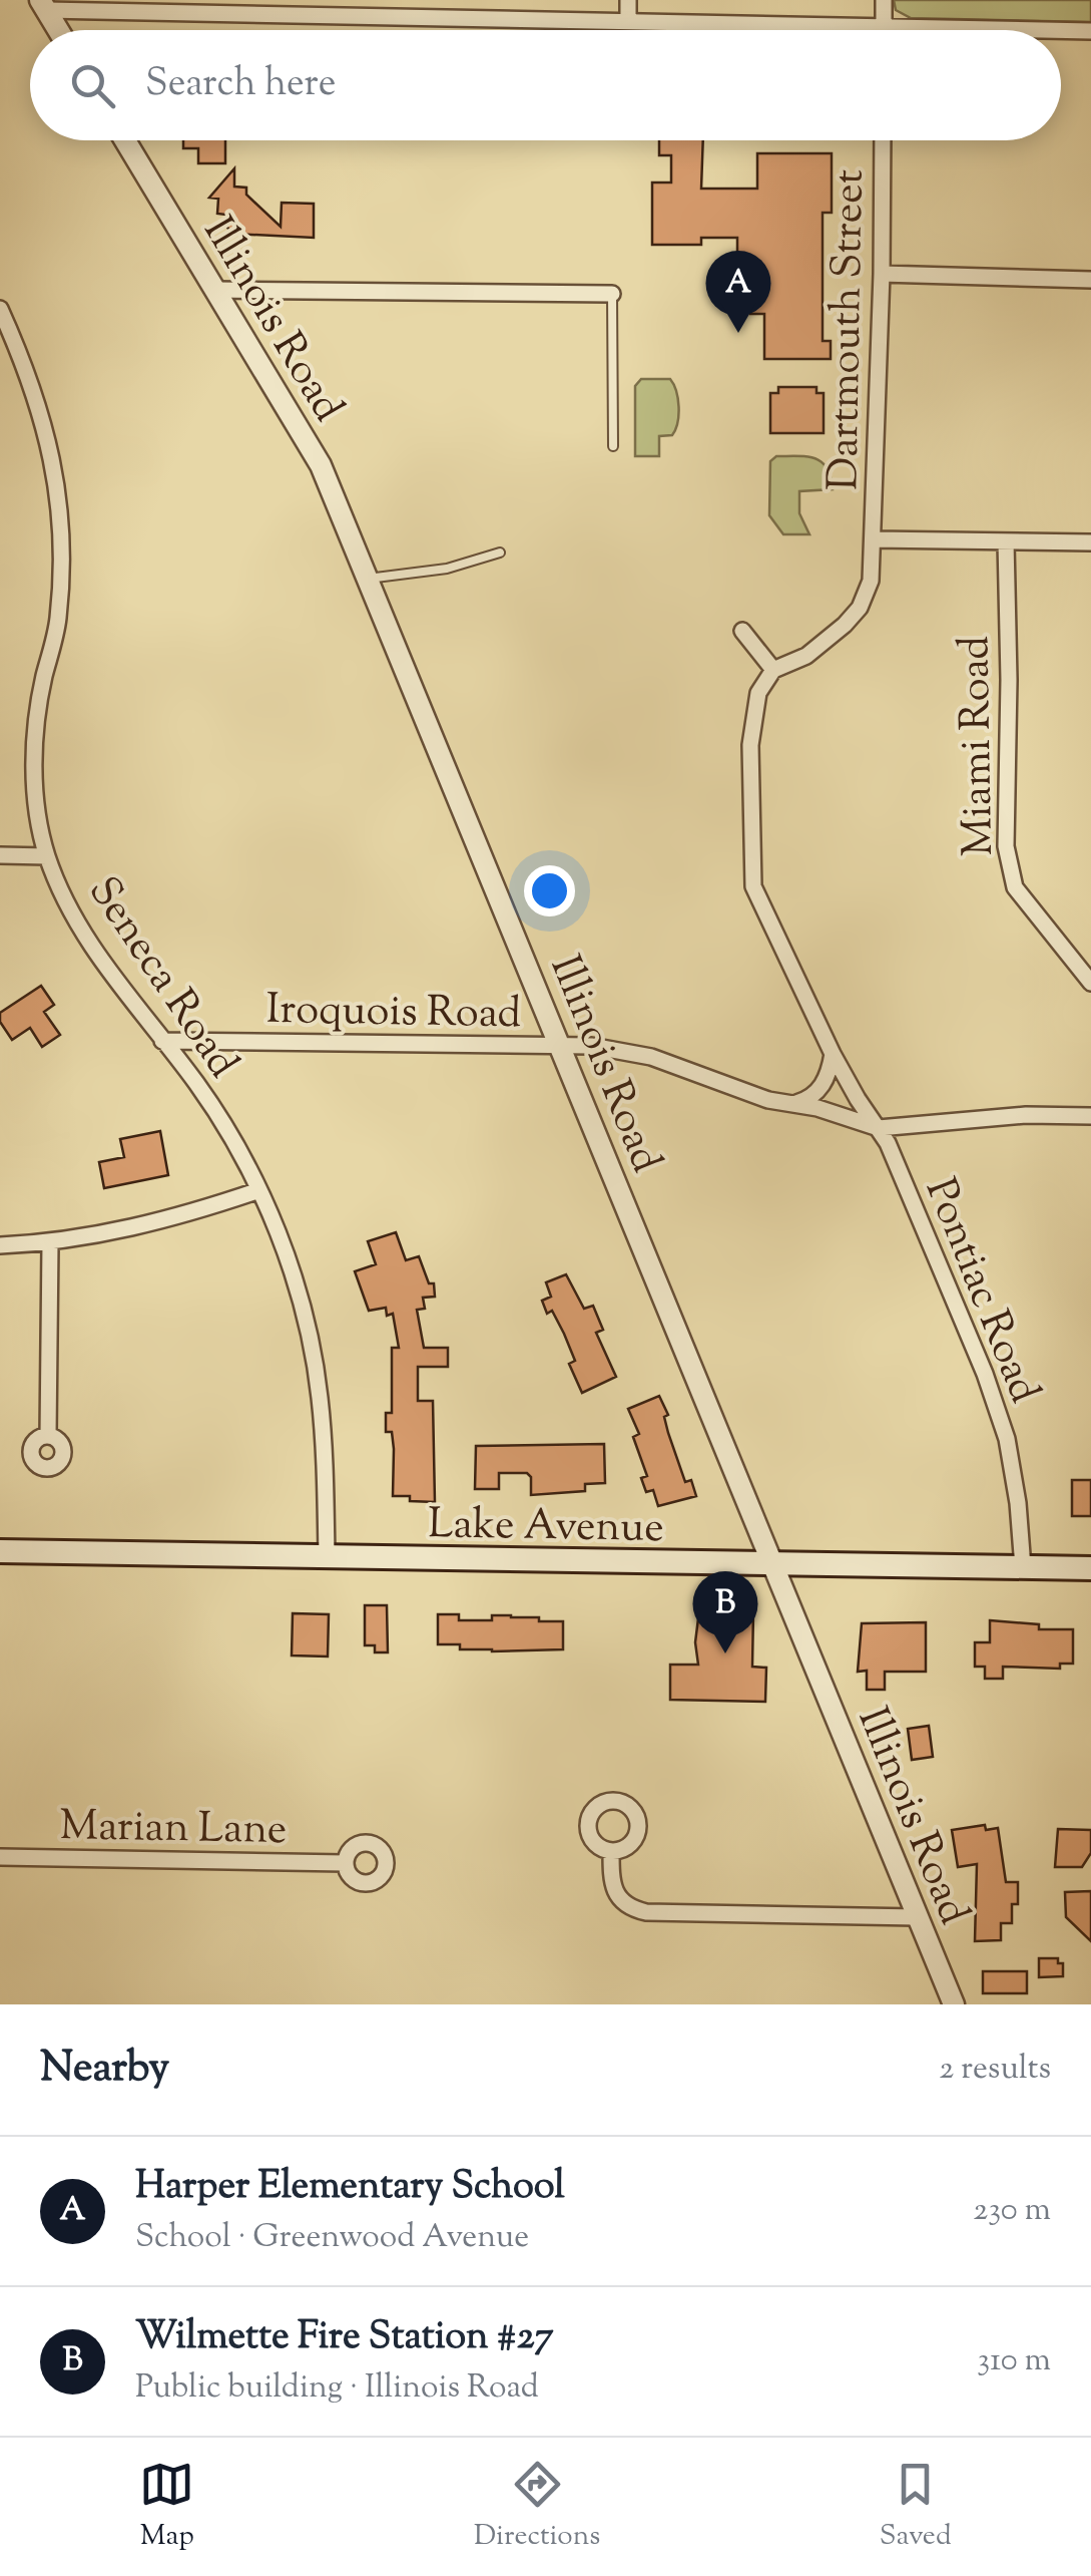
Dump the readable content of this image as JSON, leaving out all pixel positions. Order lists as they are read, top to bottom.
{
  "streets": {
    "main road": ["Lake Avenue"],
    "street": [
      "Illinois Road",
      "Dartmouth Street",
      "Miami Road",
      "Seneca Road",
      "Iroquois Road",
      "Pontiac Road",
      "Marian Lane"
    ]
  },
  "crossings": [
    ["Illinois Road", "Iroquois Road"],
    ["Illinois Road", "Lake Avenue"],
    ["Seneca Road", "Iroquois Road"],
    ["Seneca Road", "Lake Avenue"],
    ["Iroquois Road", "Pontiac Road"],
    ["Pontiac Road", "Lake Avenue"]
  ],
  "page": {
    "search": "Search here",
    "pins": ["A", "B"],
    "heading": ["Nearby", "2 results"],
    "list": [
      {
        "mark": "A",
        "name": "Harper Elementary School",
        "note": "School · Greenwood Avenue",
        "value": "230 m"
      },
      {
        "mark": "B",
        "name": "Wilmette Fire Station #27",
        "note": "Public building · Illinois Road",
        "value": "310 m"
      }
    ],
    "nav": ["Map", "Directions", "Saved"]
  }
}
